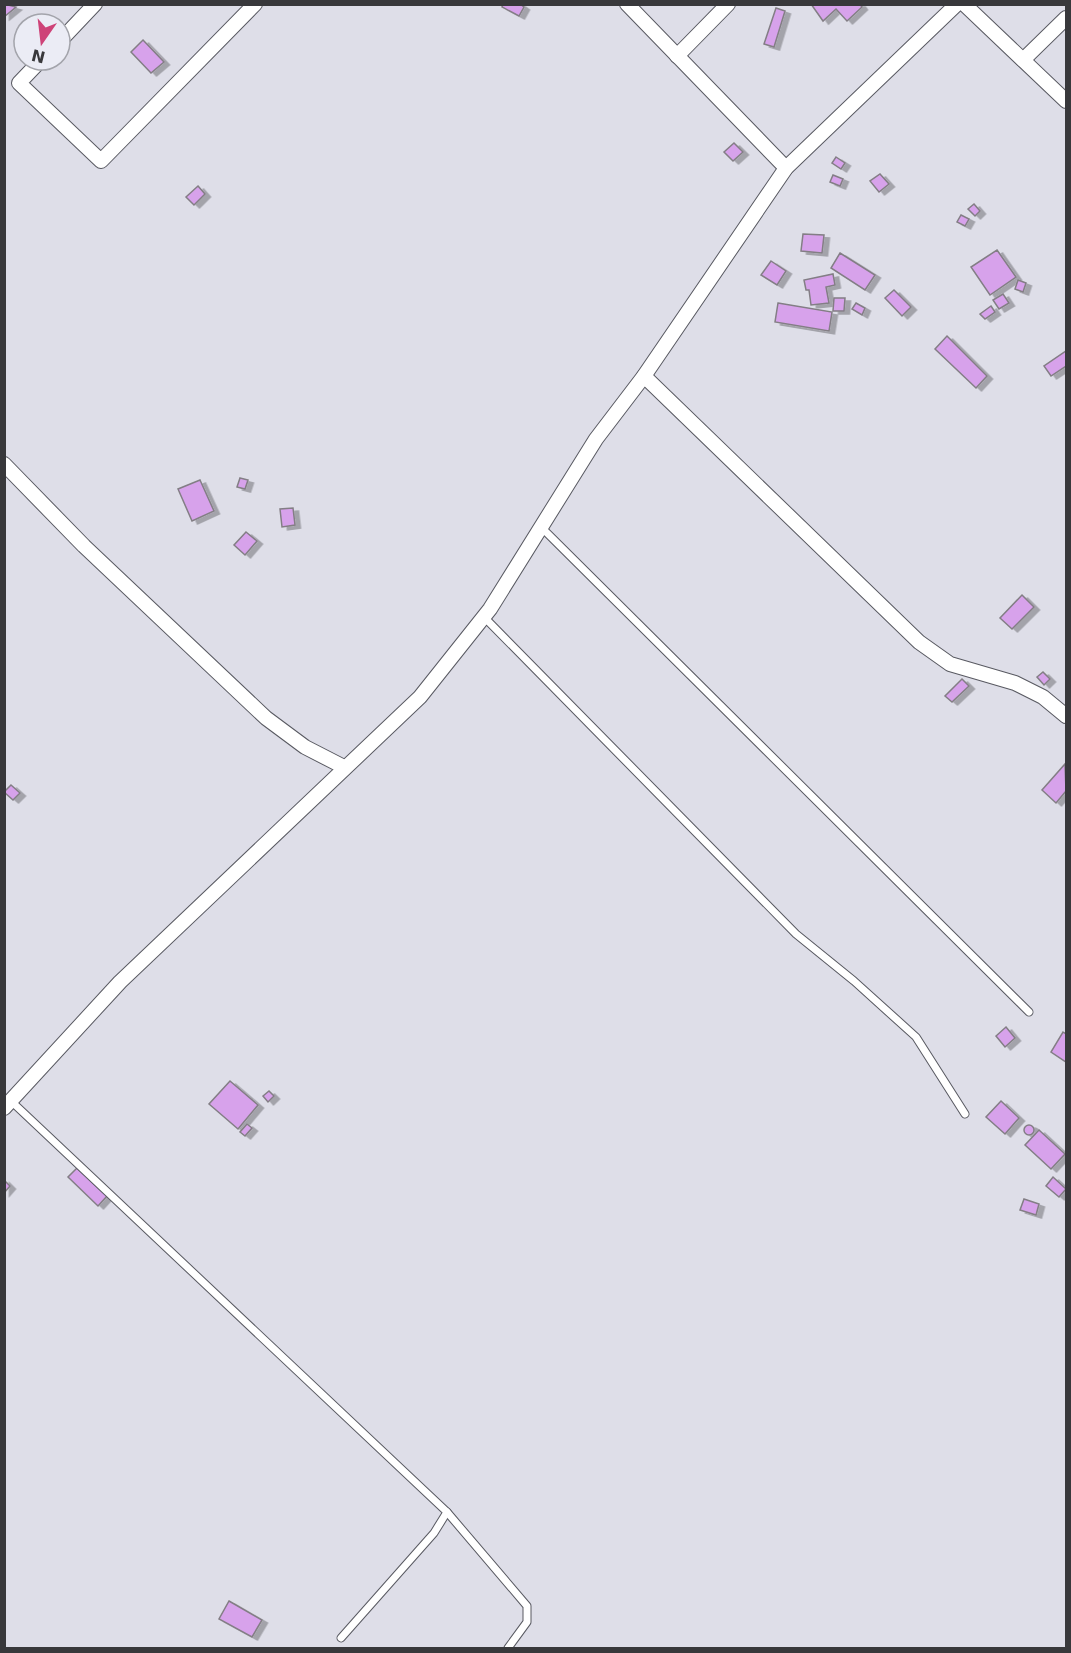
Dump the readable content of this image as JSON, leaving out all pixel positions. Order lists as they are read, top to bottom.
{
  "north": "bottom"
}
